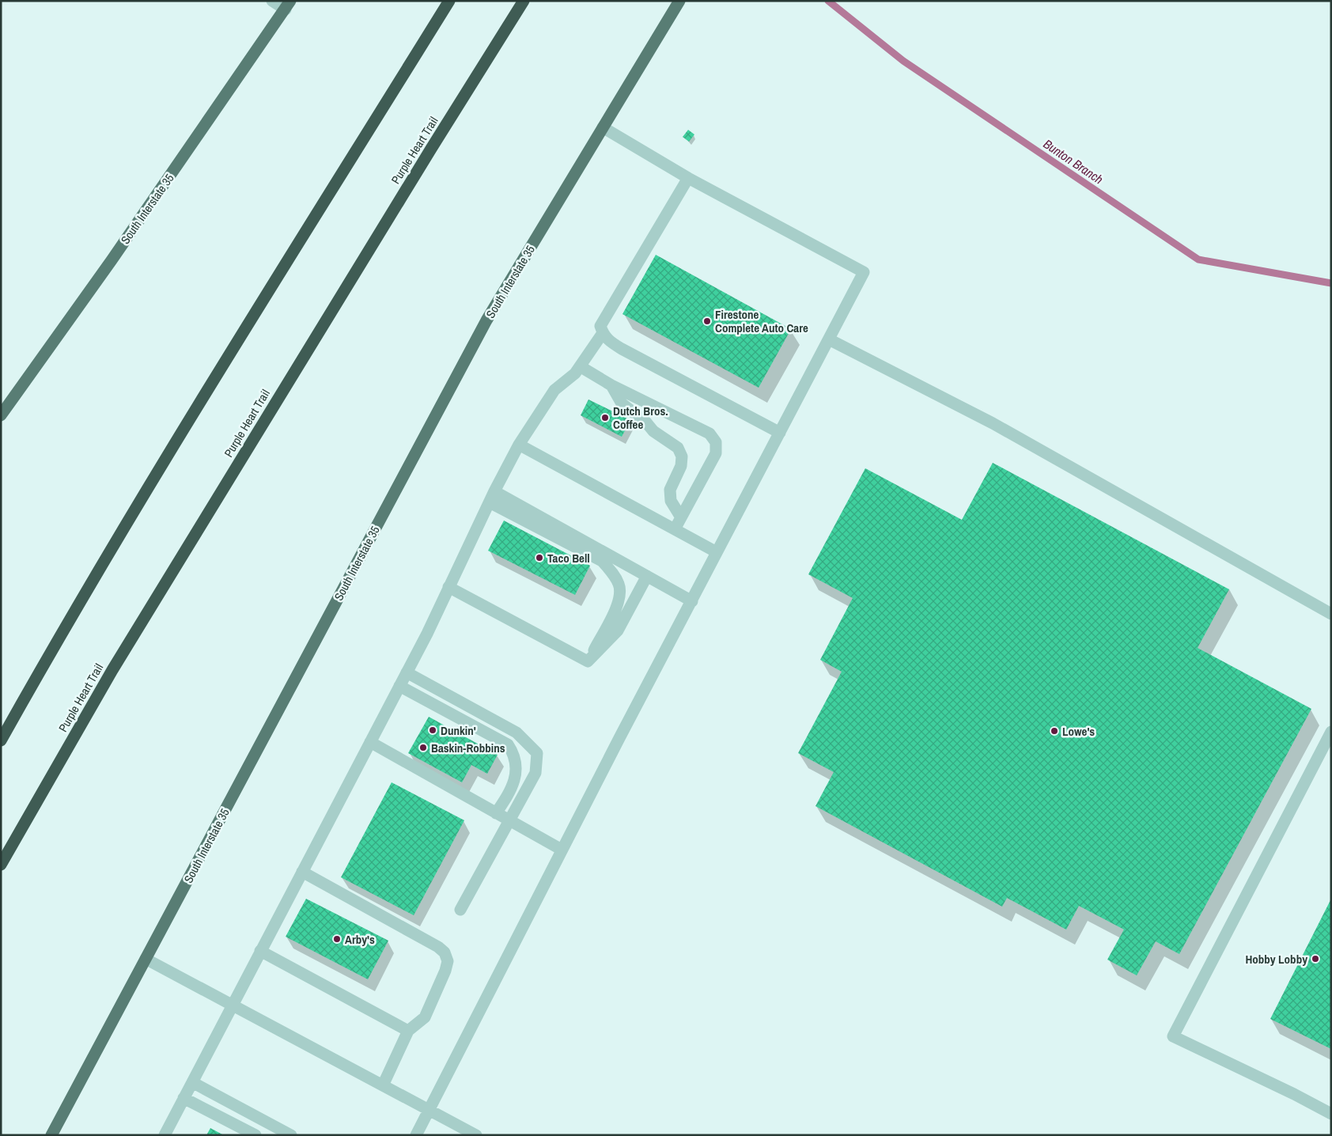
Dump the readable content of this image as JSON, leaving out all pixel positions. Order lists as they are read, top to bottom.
{
  "streets": {
    "highway": ["Purple Heart Trail"],
    "main road": ["South Interstate 35"]
  },
  "water": ["Bunton Branch"],
  "places": [
    "Firestone Complete Auto Care",
    "Dutch Bros. Coffee",
    "Taco Bell",
    "Dunkin'",
    "Lowe's",
    "Baskin-Robbins",
    "Arby's",
    "Hobby Lobby"
  ]
}
